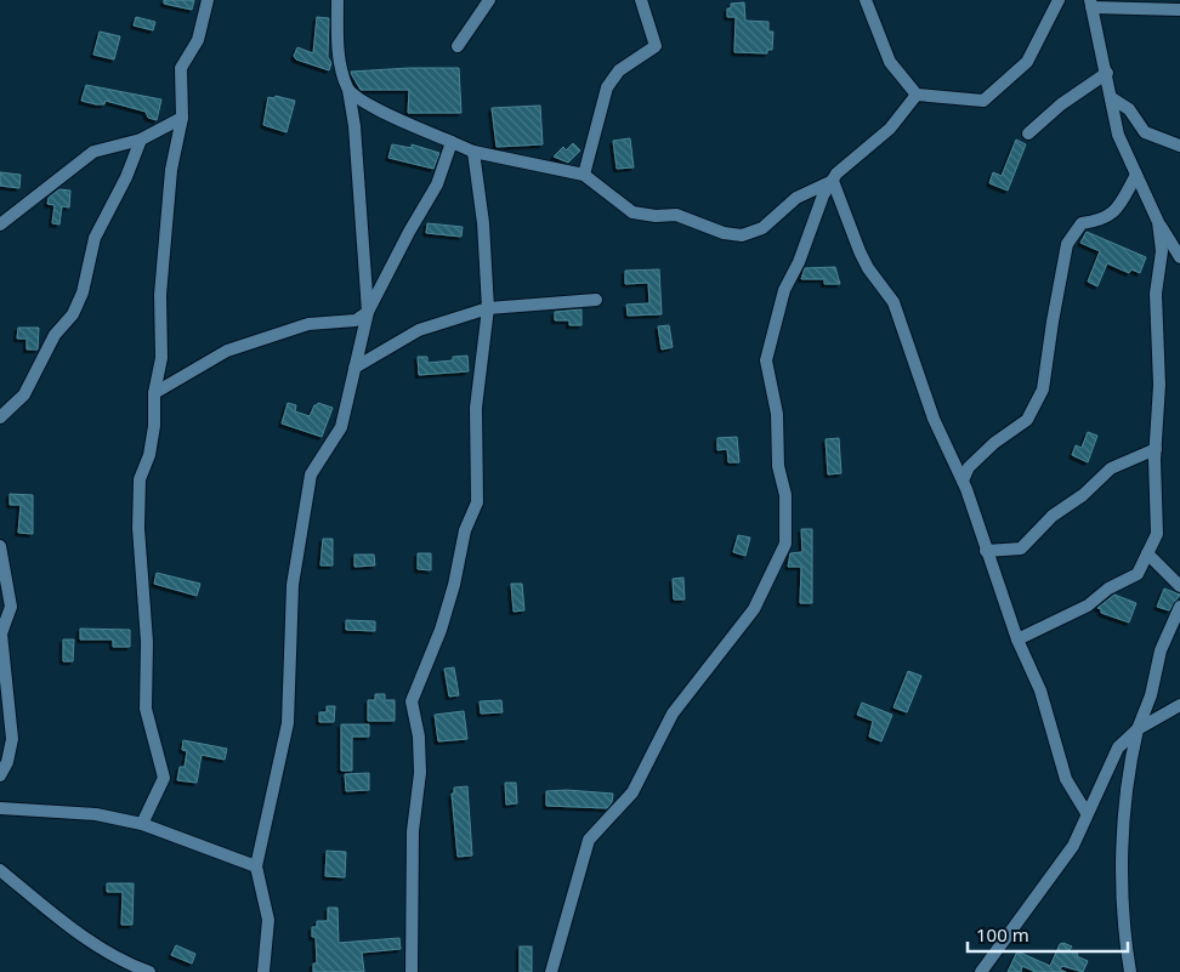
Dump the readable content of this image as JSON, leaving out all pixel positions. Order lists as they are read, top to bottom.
{
  "scale_bar": "100 m"
}
